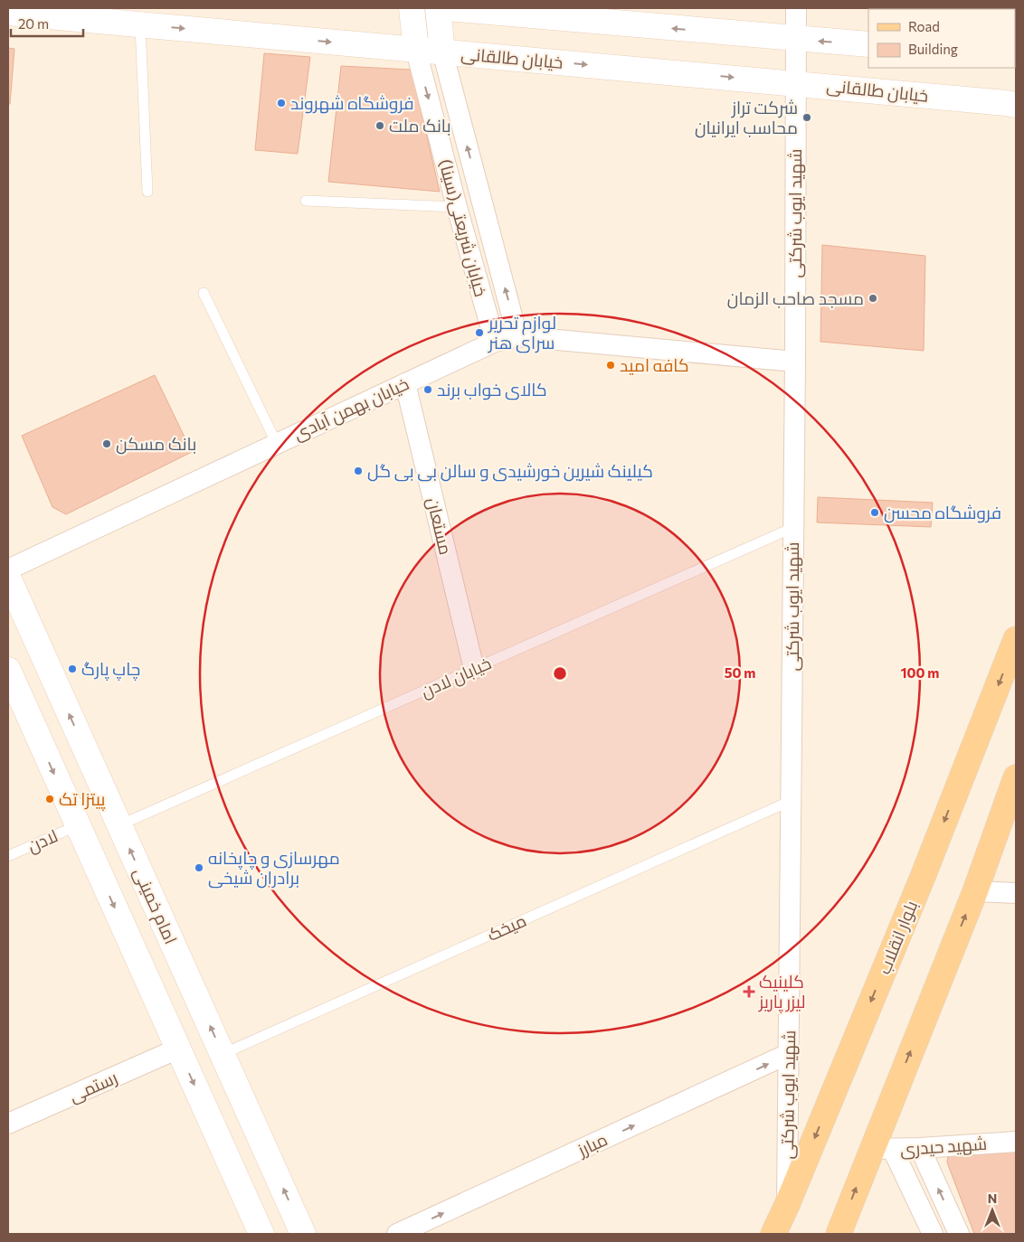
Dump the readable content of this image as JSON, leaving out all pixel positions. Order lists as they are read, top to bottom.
{
  "streets": {
    "main road": ["بلوار انقلاب"],
    "street": [
      "خیابان طالقانی",
      "شهید ایوب شرکتی",
      "خیابان شریعتی(سینا)",
      "خیابان بهمن آبادی",
      "مستعان",
      "امام خمینی",
      "رستمی",
      "مبارز",
      "شهید حیدری"
    ],
    "lane": ["خیابان لادن", "لادن", "میخک"]
  },
  "crossings": [
    ["خیابان طالقانی", "شهید ایوب شرکتی"],
    ["خیابان طالقانی", "خیابان شریعتی(سینا)"],
    ["شهید ایوب شرکتی", "خیابان بهمن آبادی"],
    ["شهید ایوب شرکتی", "خیابان لادن"],
    ["شهید ایوب شرکتی", "میخک"],
    ["شهید ایوب شرکتی", "بلوار انقلاب"],
    ["شهید ایوب شرکتی", "مبارز"],
    ["خیابان شریعتی(سینا)", "خیابان بهمن آبادی"],
    ["خیابان بهمن آبادی", "مستعان"],
    ["مستعان", "خیابان لادن"],
    ["خیابان لادن", "امام خمینی"],
    ["امام خمینی", "میخک"]
  ],
  "one_way": ["مبارز"],
  "places": {
    "other": [
      "فروشگاه شهروند",
      "شرکت تراز محاسب ایرانیان",
      "بانک ملت",
      "مسجد صاحب الزمان",
      "لوازم تحریر سرای هنر",
      "کافه امید",
      "کالای خواب برند",
      "بانک مسکن",
      "کیلینک شیرین خورشیدی و سالن بی بی گل",
      "فروشگاه محسن",
      "چاپ پارگ",
      "پیتزا تک",
      "مهرسازی و چاپخانه برادران شیخی"
    ],
    "health": ["کلینیک لیزر پاریز"]
  },
  "legend": ["Road", "Building"],
  "scale_bar": "20 m",
  "north": "top",
  "rings": ["50 m", "100 m"]
}
